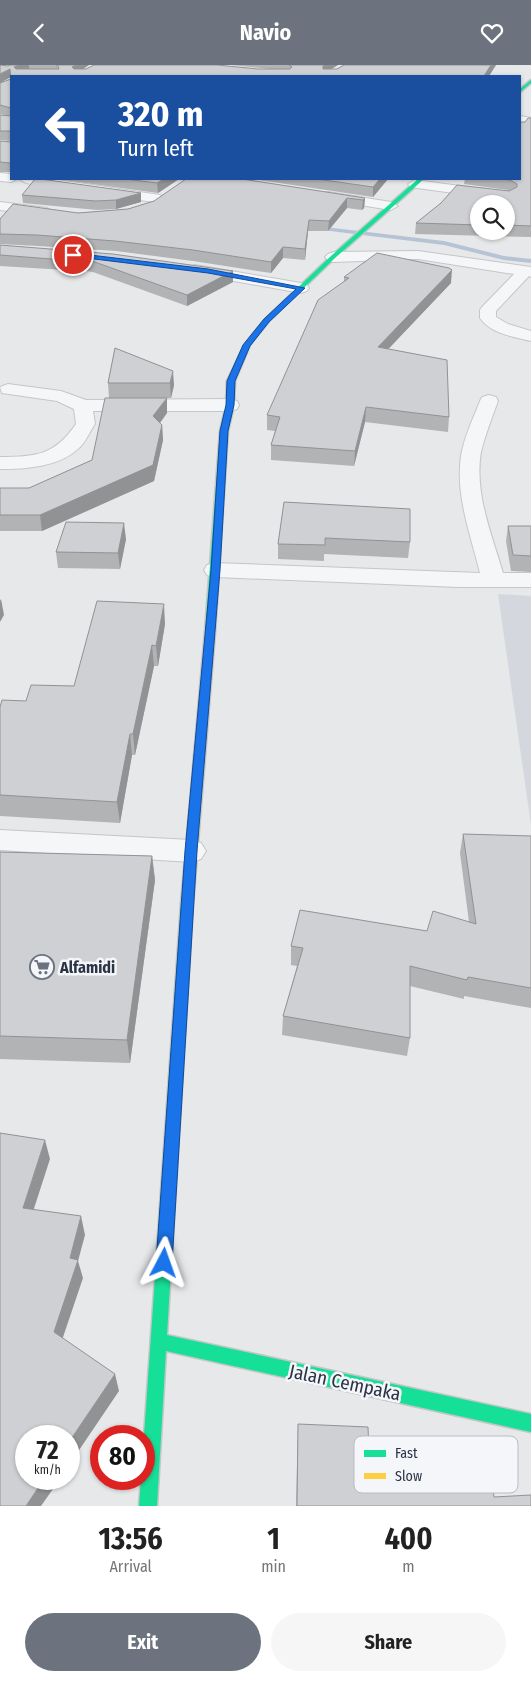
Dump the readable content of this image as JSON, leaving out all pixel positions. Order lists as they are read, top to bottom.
{
  "streets": {
    "main road": ["Jalan Cempaka"]
  },
  "places": {
    "supermarket": ["Alfamidi"]
  },
  "legend": ["Fast", "Slow"],
  "page": {
    "header": "Navio",
    "turn": ["320 m", "Turn left"],
    "speed": "72 km/h",
    "limit": "80",
    "eta": [
      "13:56",
      "Arrival",
      "1",
      "min",
      "400",
      "m"
    ],
    "buttons": ["Exit", "Share"]
  }
}
